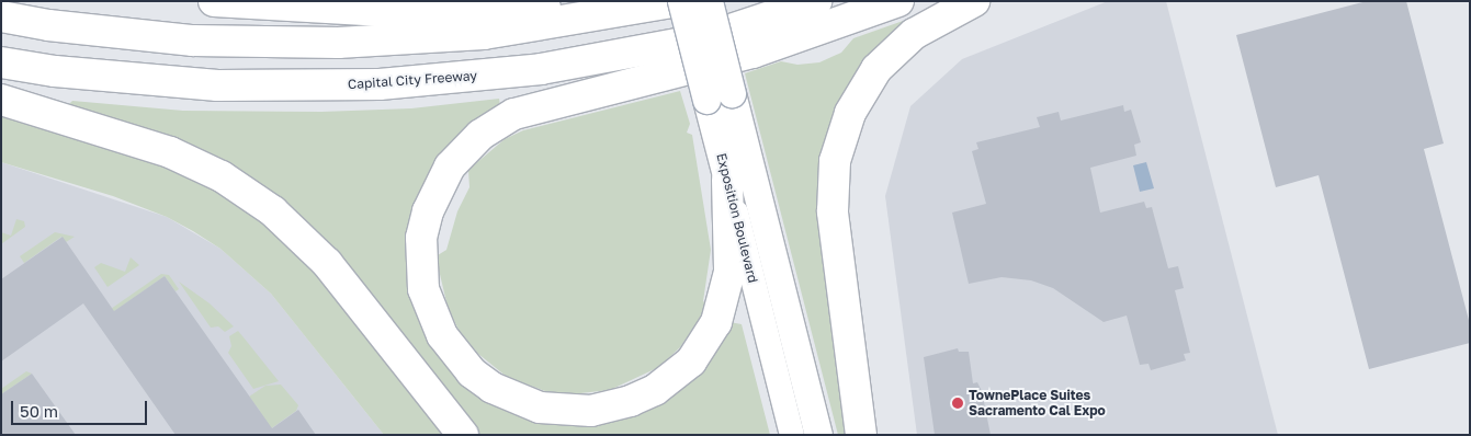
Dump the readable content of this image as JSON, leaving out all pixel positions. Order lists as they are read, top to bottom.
{
  "streets": {
    "highway": ["Capital City Freeway"],
    "main road": ["Exposition Boulevard"]
  },
  "places": ["TownePlace Suites Sacramento Cal Expo"],
  "scale_bar": "50 m"
}
